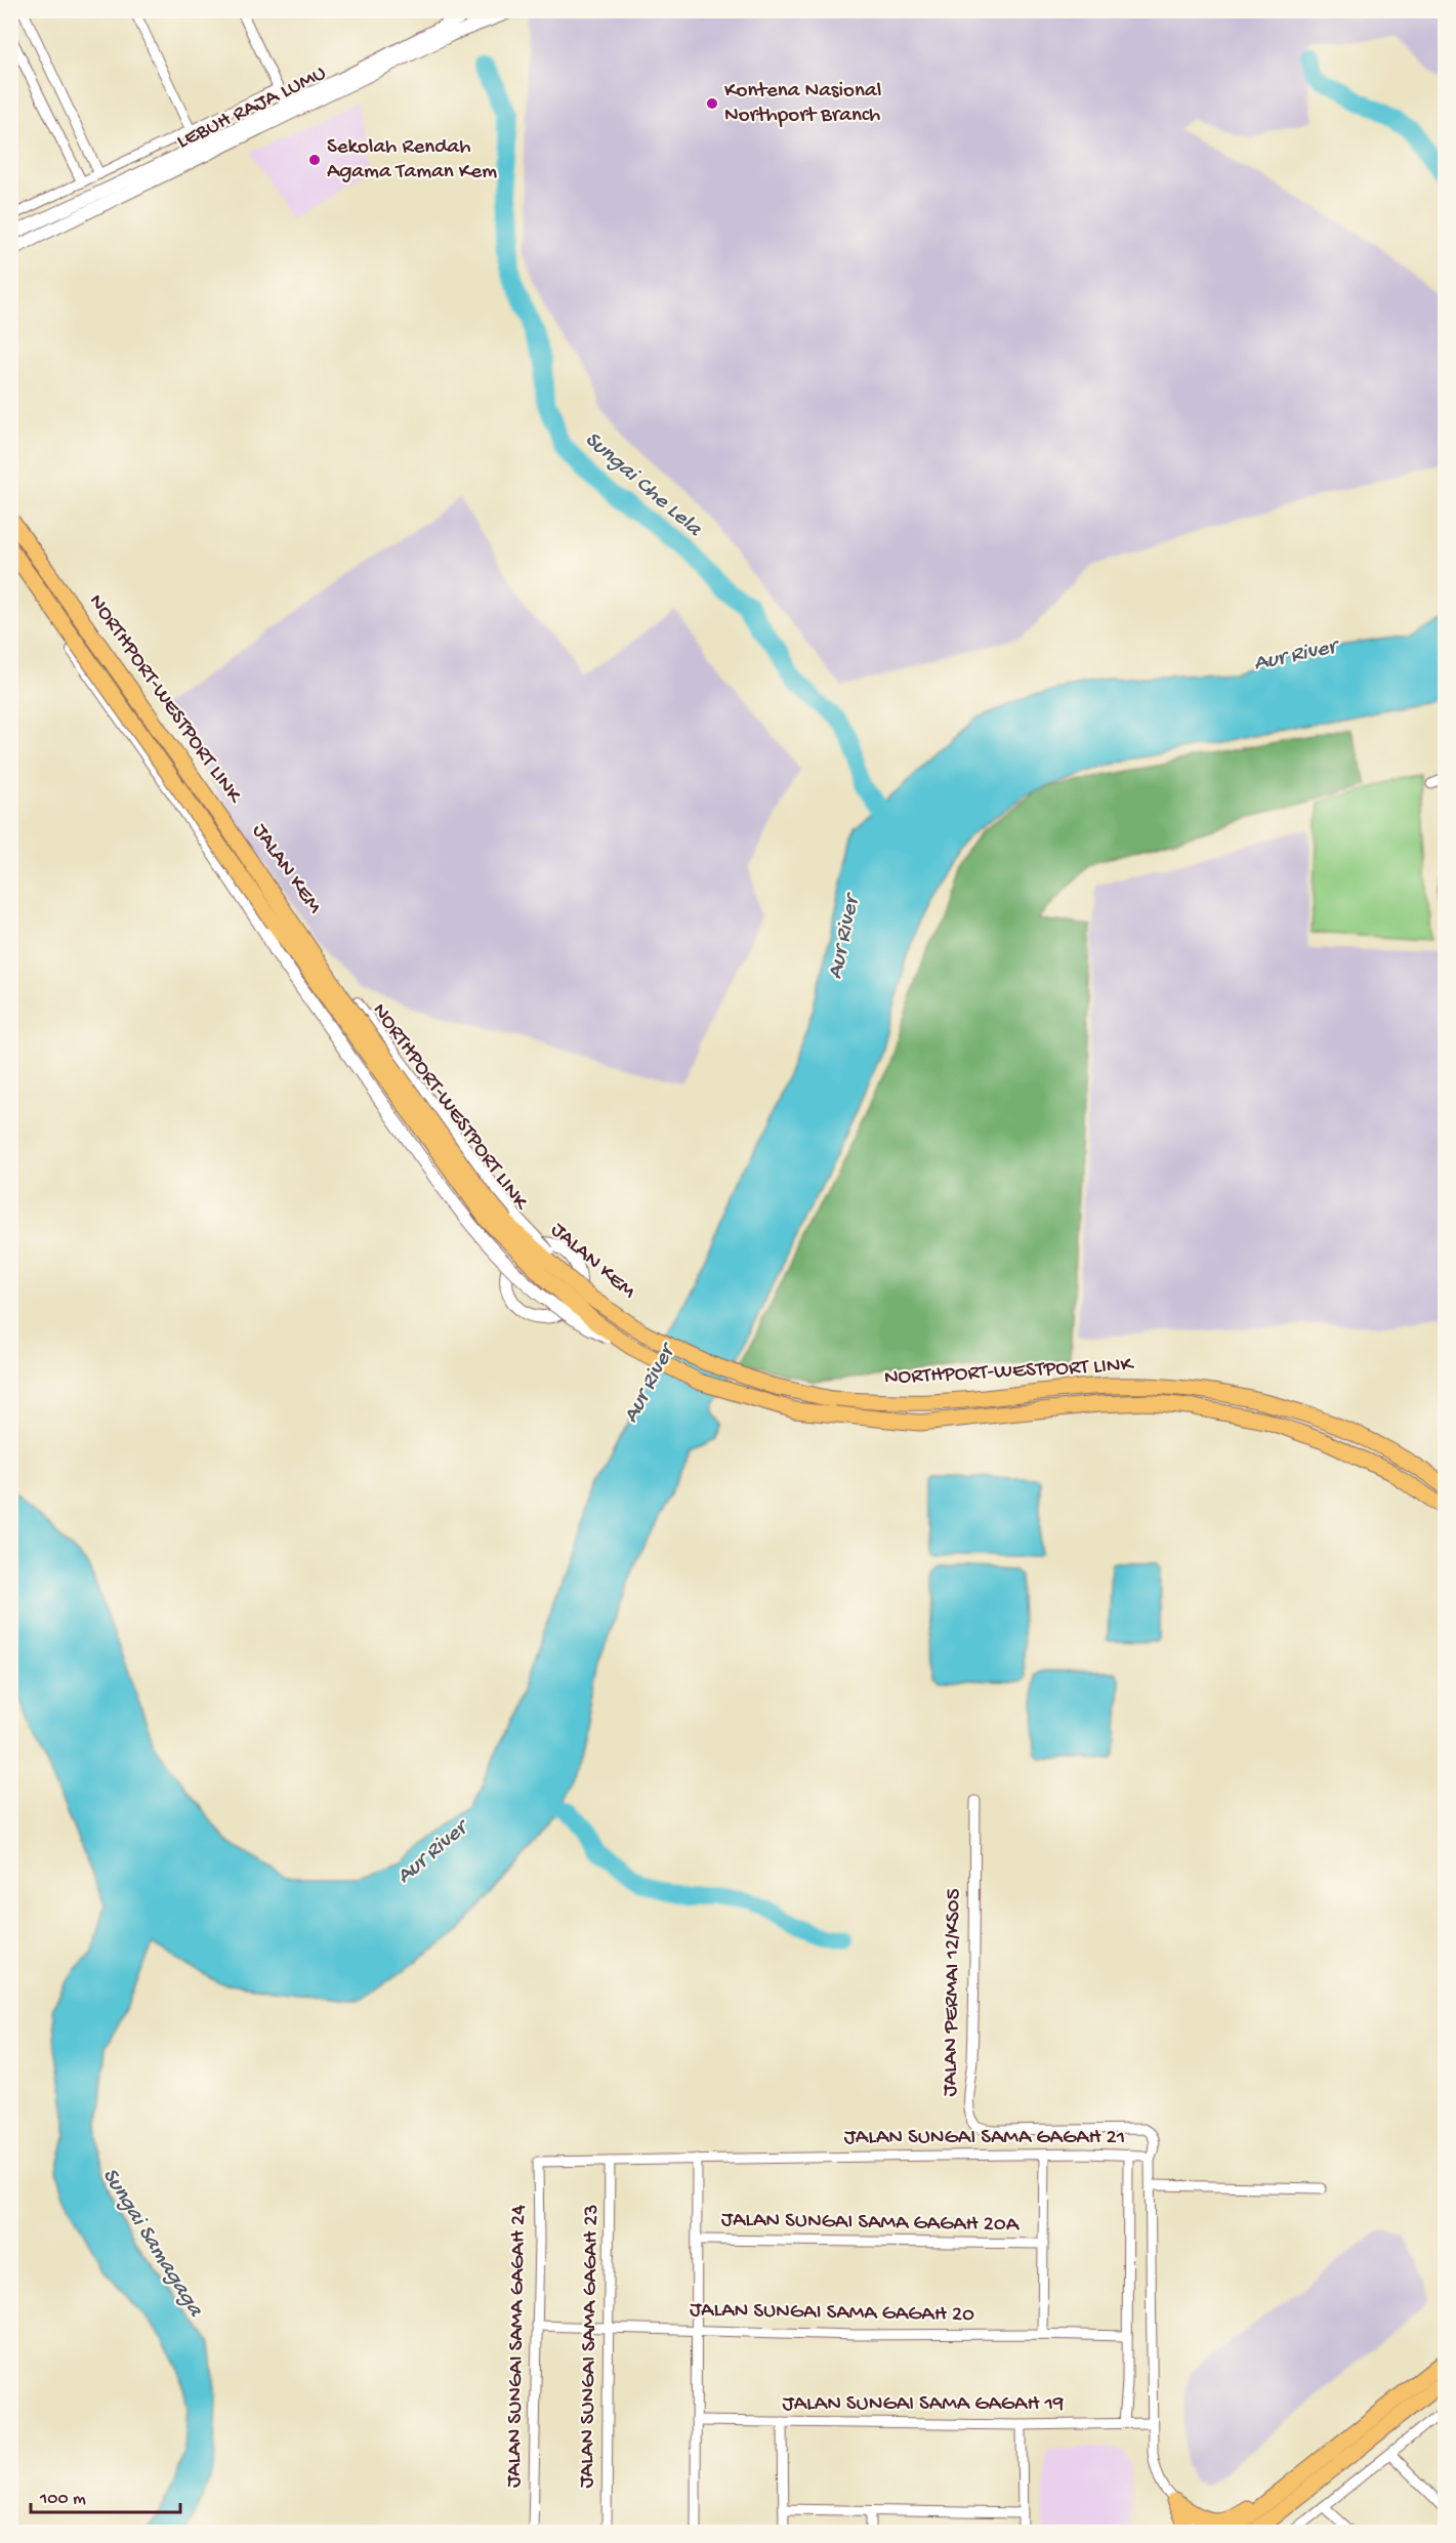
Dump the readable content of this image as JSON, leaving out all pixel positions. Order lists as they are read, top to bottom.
{
  "streets": {
    "main road": ["NORTHPORT-WESTPORT LINK"],
    "street": [
      "LEBUH RAJA LUMU",
      "JALAN KEM",
      "JALAN PERMAI 12/KS05",
      "JALAN SUNGAI SAMA GAGAH 21",
      "JALAN SUNGAI SAMA GAGAH 20A",
      "JALAN SUNGAI SAMA GAGAH 20",
      "JALAN SUNGAI SAMA GAGAH 24",
      "JALAN SUNGAI SAMA GAGAH 23",
      "JALAN SUNGAI SAMA GAGAH 19"
    ]
  },
  "crossings": [
    ["NORTHPORT-WESTPORT LINK", "JALAN KEM"],
    ["JALAN PERMAI 12/KS05", "JALAN SUNGAI SAMA GAGAH 21"],
    ["JALAN SUNGAI SAMA GAGAH 21", "JALAN SUNGAI SAMA GAGAH 24"],
    ["JALAN SUNGAI SAMA GAGAH 21", "JALAN SUNGAI SAMA GAGAH 23"],
    ["JALAN SUNGAI SAMA GAGAH 21", "JALAN SUNGAI SAMA GAGAH 19"],
    ["JALAN SUNGAI SAMA GAGAH 20", "JALAN SUNGAI SAMA GAGAH 24"],
    ["JALAN SUNGAI SAMA GAGAH 20", "JALAN SUNGAI SAMA GAGAH 23"]
  ],
  "water": ["Sungai Che Lela", "Aur River", "Sungai Samagaga"],
  "places": ["Kontena Nasional Northport Branch", "Sekolah Rendah Agama Taman Kem"],
  "scale_bar": "100 m"
}
